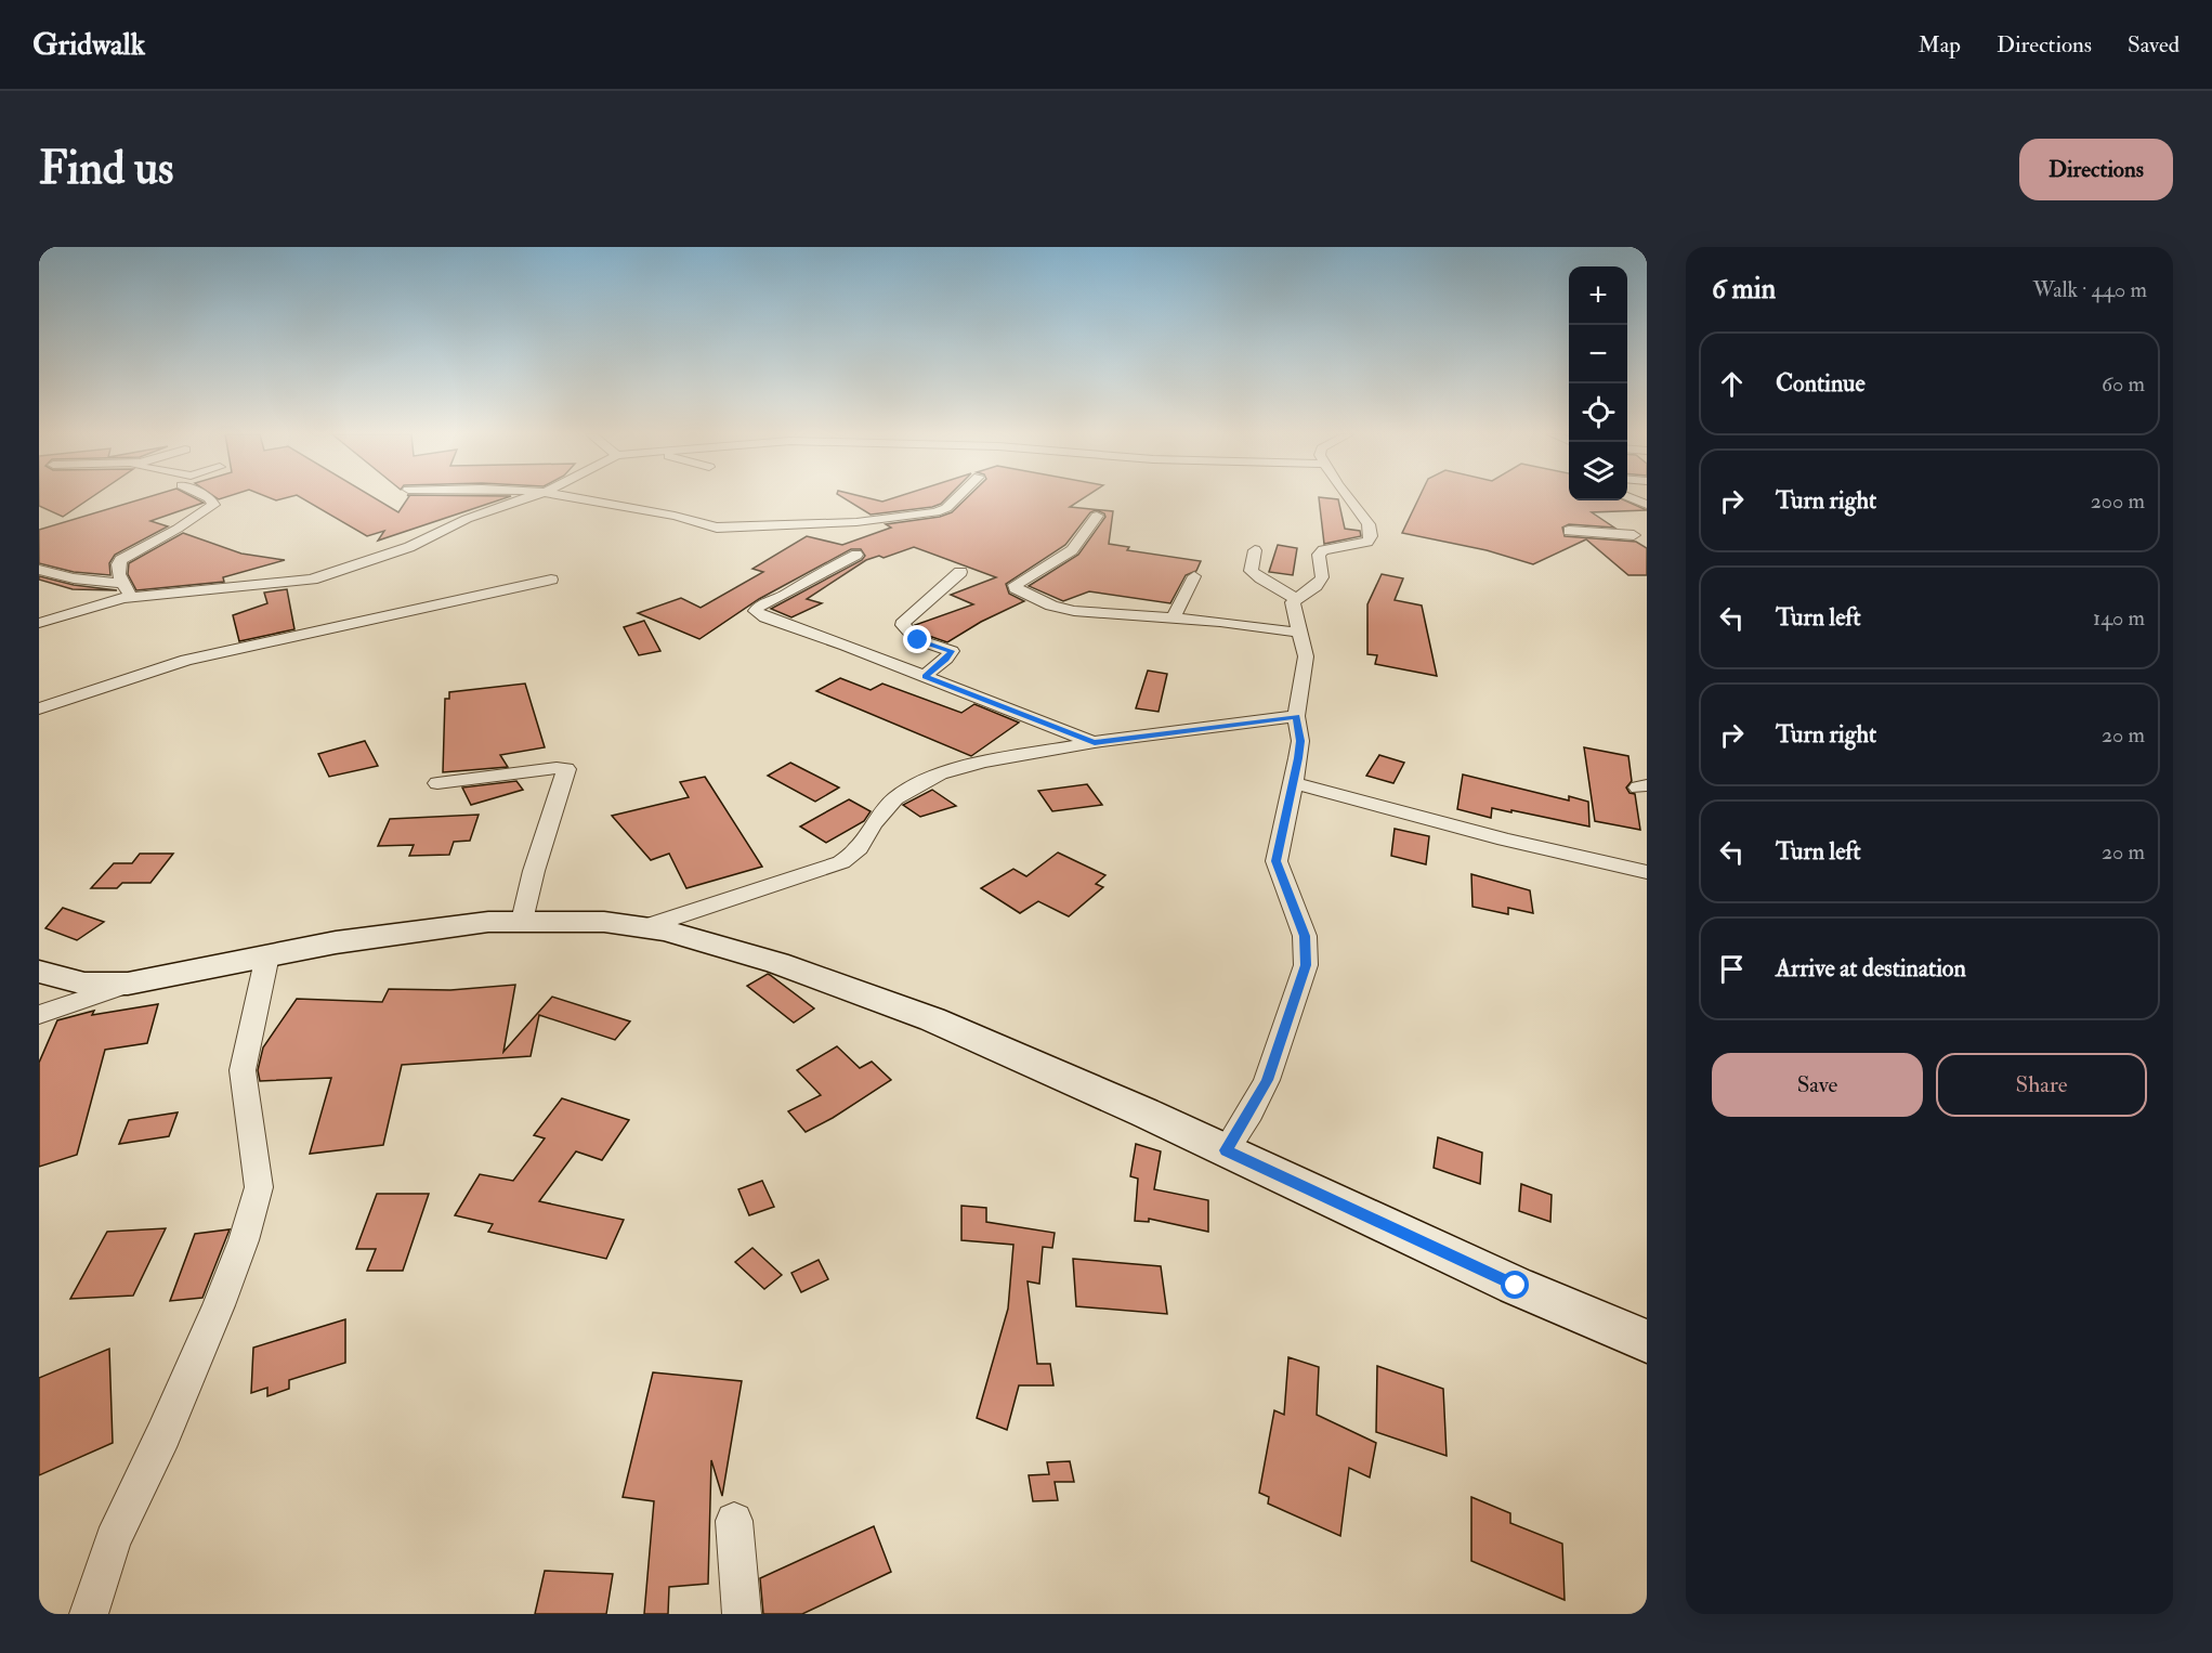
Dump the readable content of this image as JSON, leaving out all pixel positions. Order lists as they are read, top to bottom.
{
  "page": {
    "header": "Gridwalk",
    "nav": ["Map", "Directions", "Saved"],
    "buttons": [
      "Directions",
      ["Save", "Share"]
    ],
    "title": "Find us",
    "heading": ["6 min", "Walk · 440 m"],
    "map_buttons": ["+", "−"],
    "list": [
      ["Continue", "60 m"],
      ["Turn right", "200 m"],
      ["Turn left", "140 m"],
      ["Turn right", "20 m"],
      ["Turn left", "20 m"],
      "Arrive at destination"
    ]
  }
}
